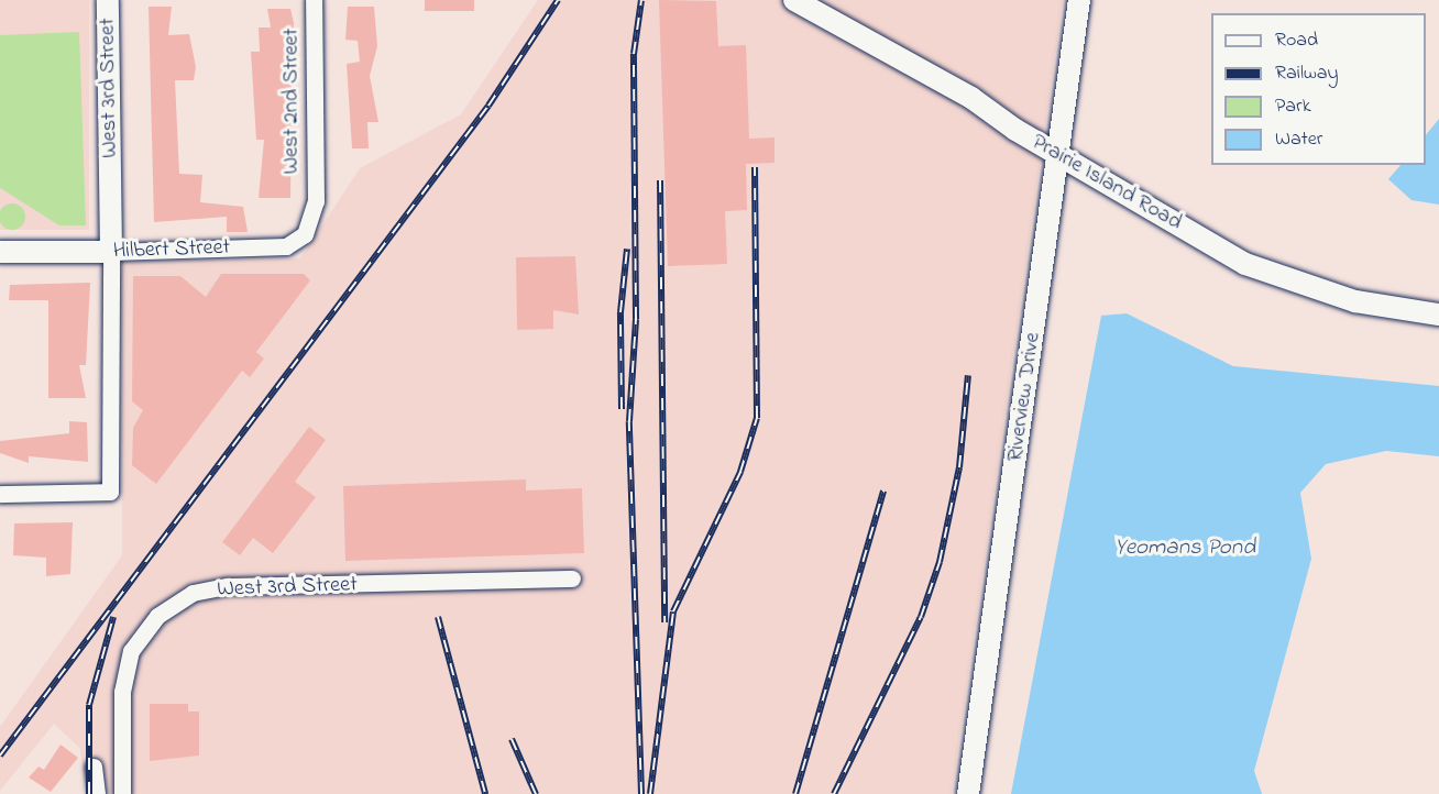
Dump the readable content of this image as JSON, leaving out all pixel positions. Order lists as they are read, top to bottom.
{
  "streets": {
    "street": [
      "West 3rd Street",
      "West 2nd Street",
      "Prairie Island Road",
      "Hilbert Street",
      "Riverview Drive"
    ]
  },
  "crossings": [
    ["West 3rd Street", "Hilbert Street"],
    ["West 2nd Street", "Hilbert Street"],
    ["Prairie Island Road", "Riverview Drive"]
  ],
  "water": ["Yeomans Pond"],
  "legend": [
    "Road",
    "Railway",
    "Park",
    "Water"
  ]
}
